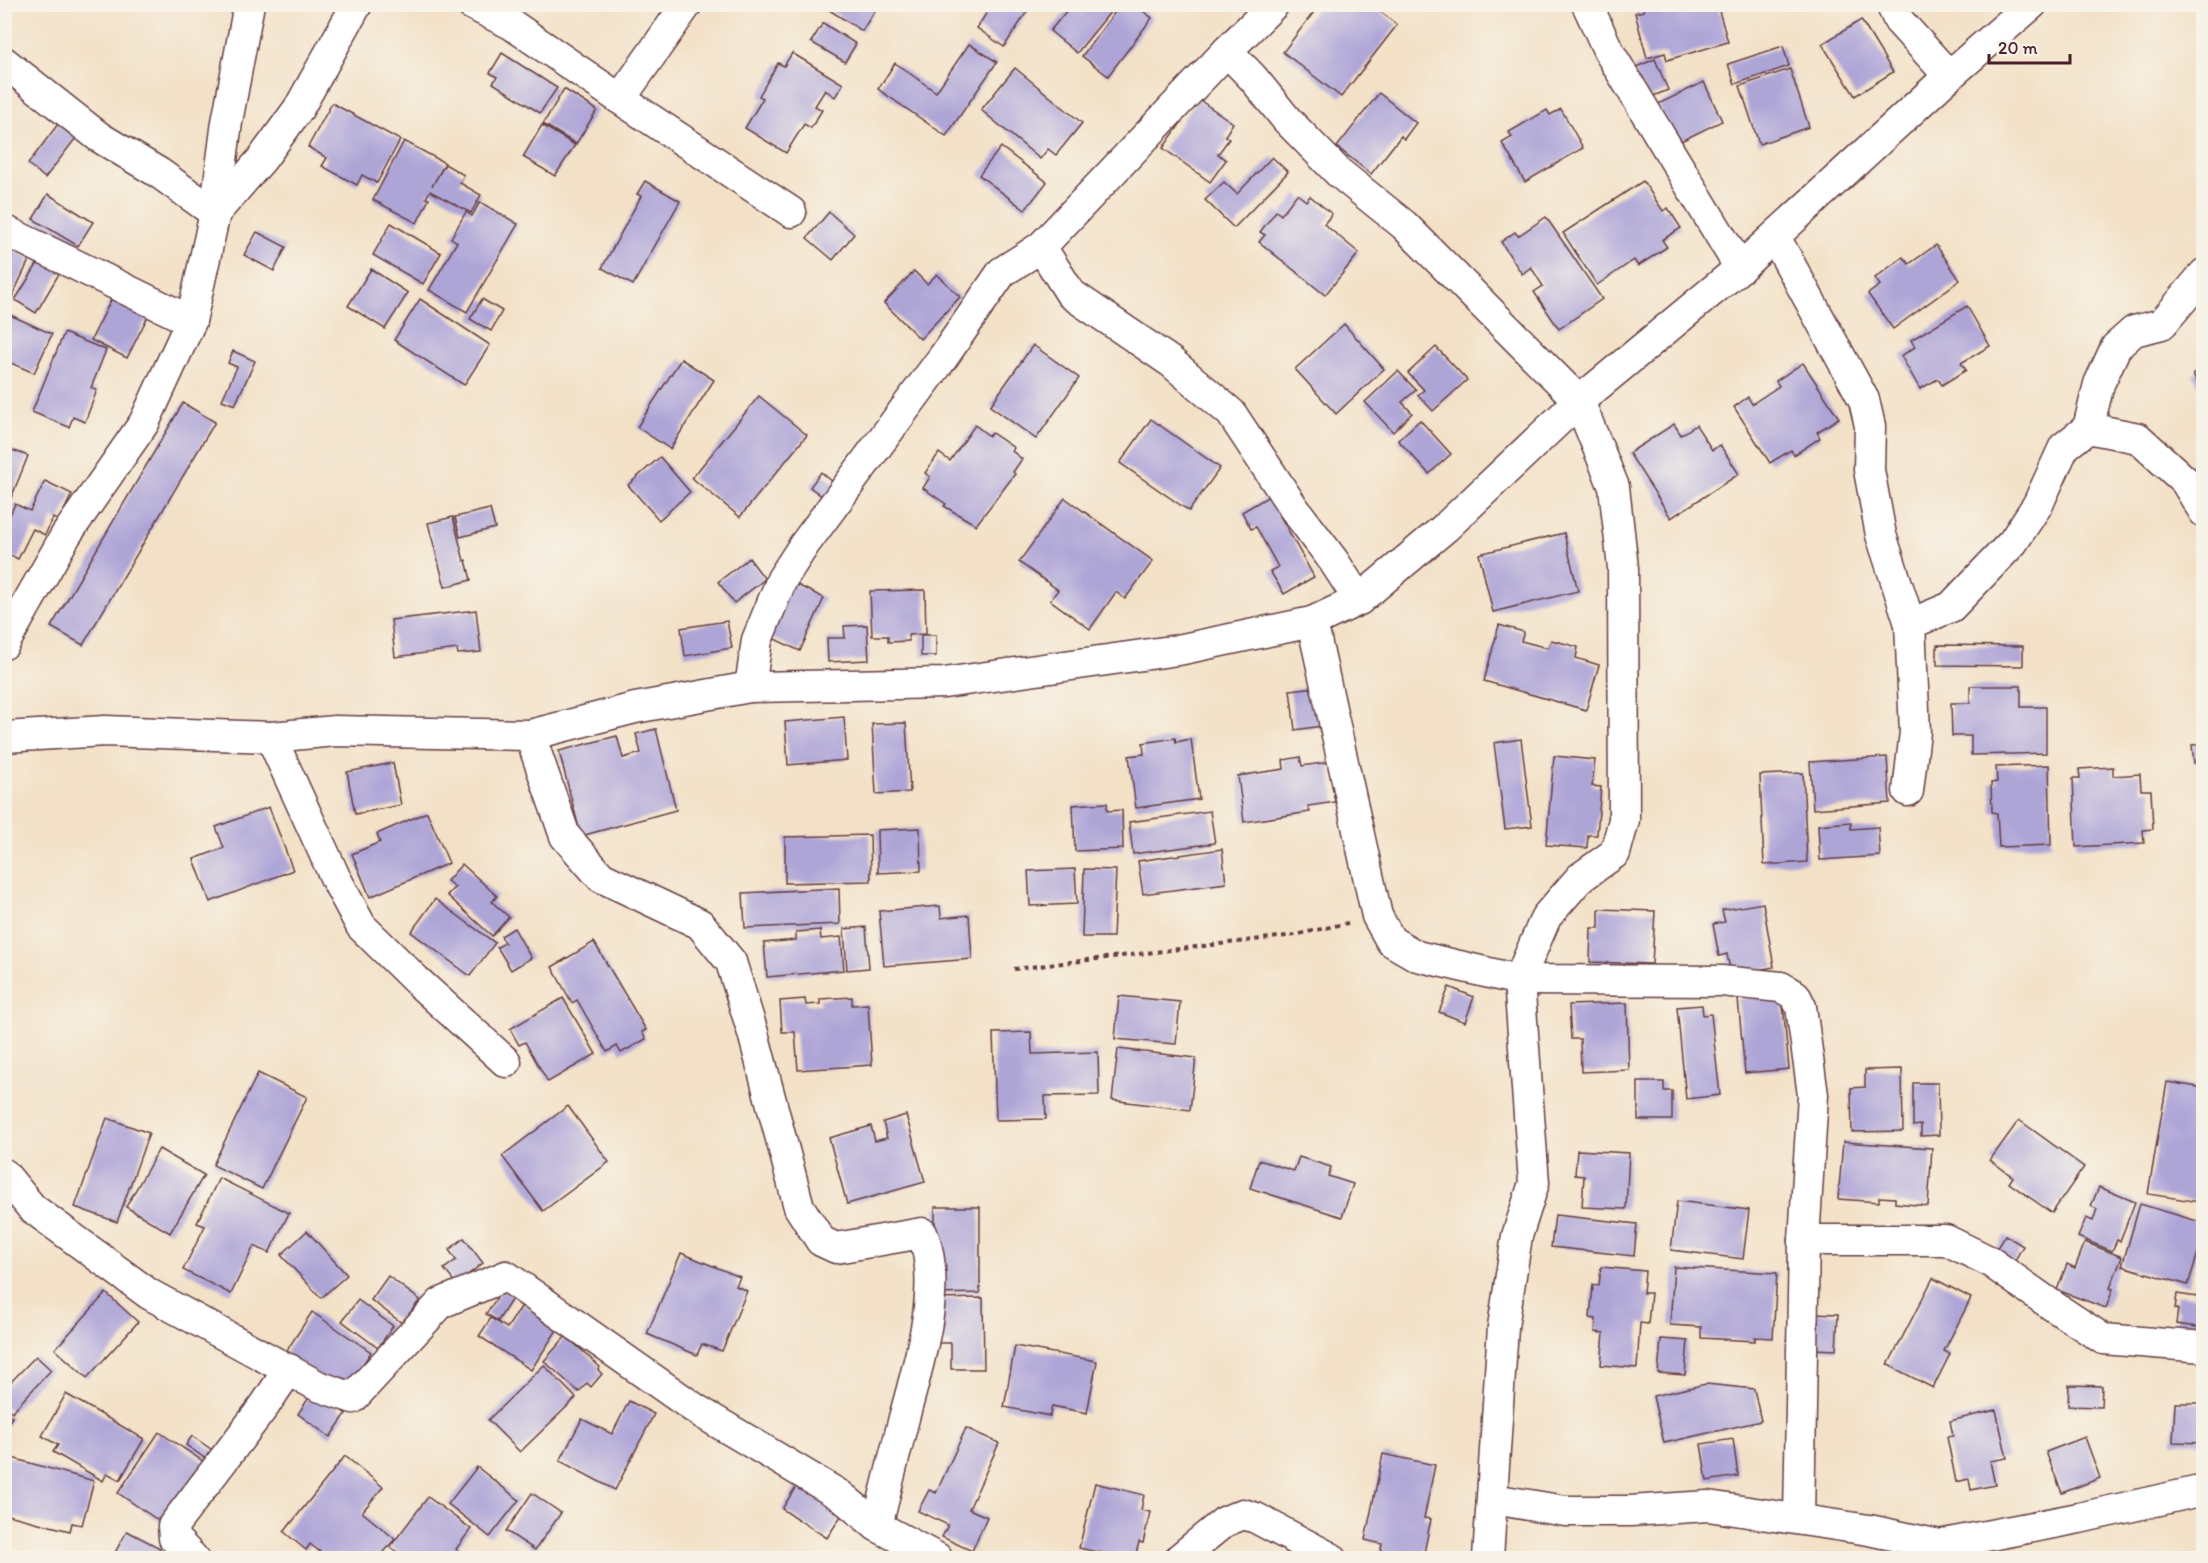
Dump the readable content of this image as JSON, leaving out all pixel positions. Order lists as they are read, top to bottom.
{
  "scale_bar": "20 m"
}
